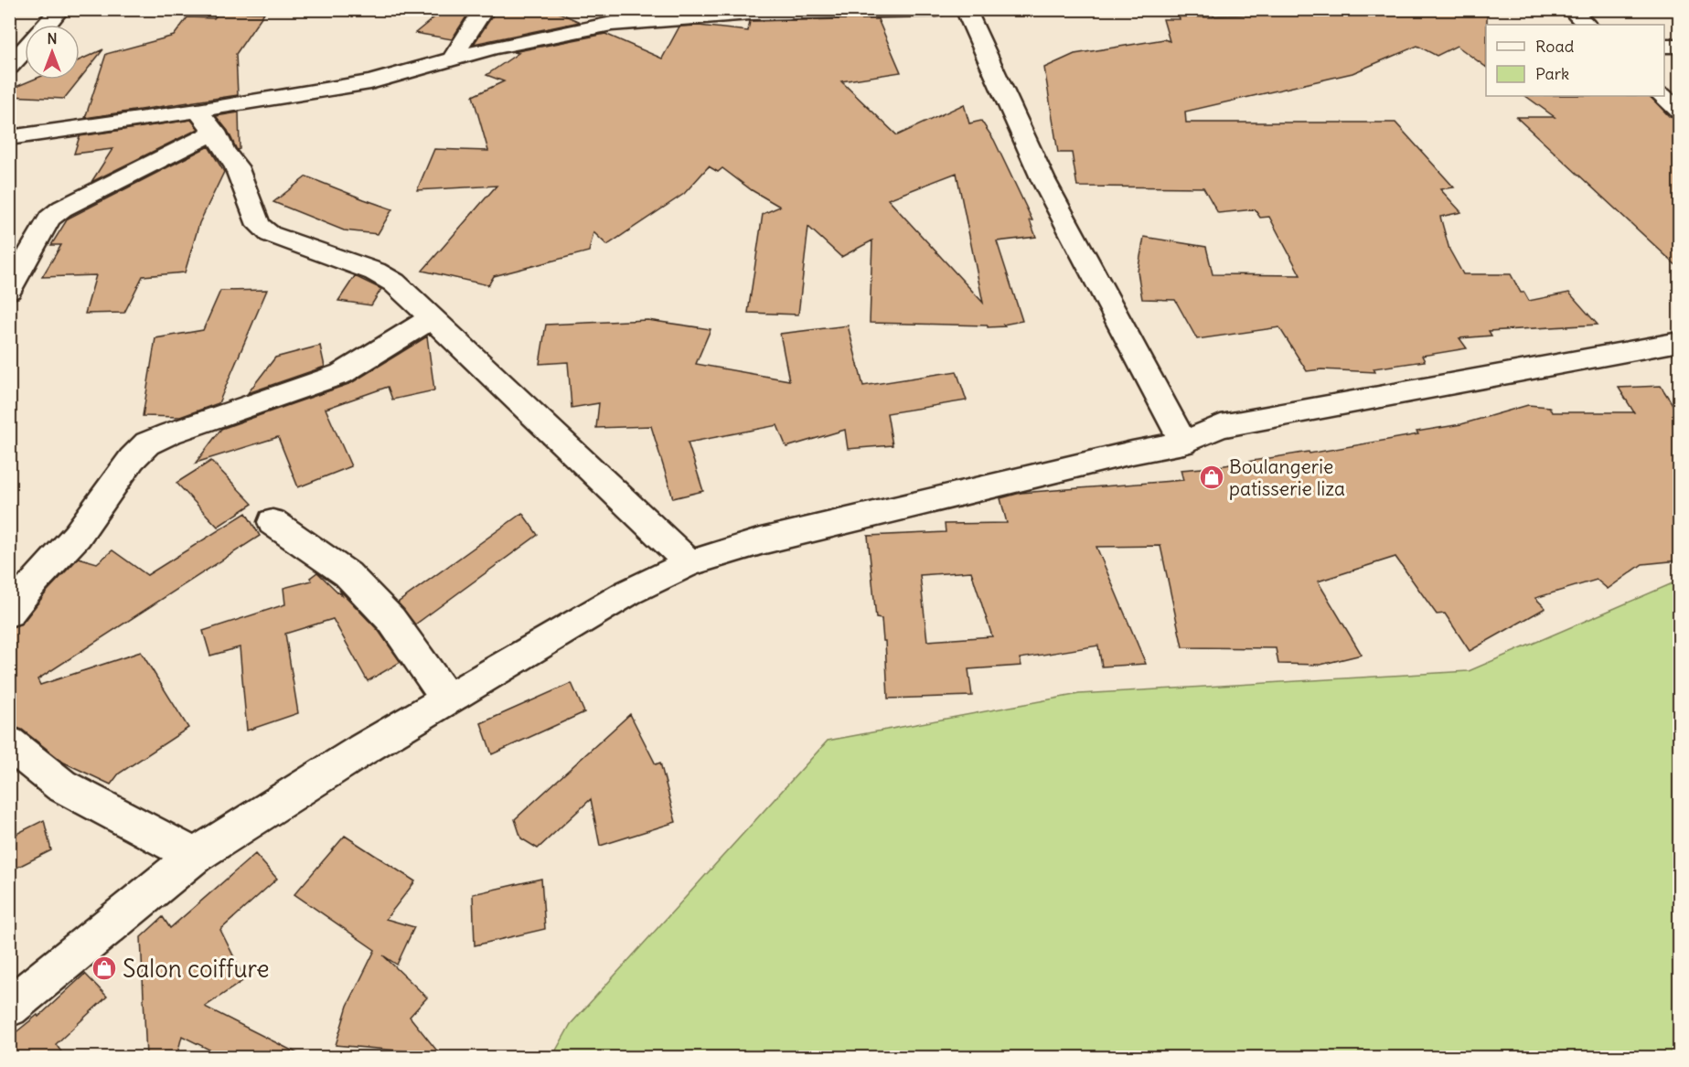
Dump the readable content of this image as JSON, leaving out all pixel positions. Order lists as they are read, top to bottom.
{
  "places": {
    "shop": ["Boulangerie patisserie liza", "Salon coiffure"]
  },
  "legend": ["Road", "Park"],
  "north": "top"
}
